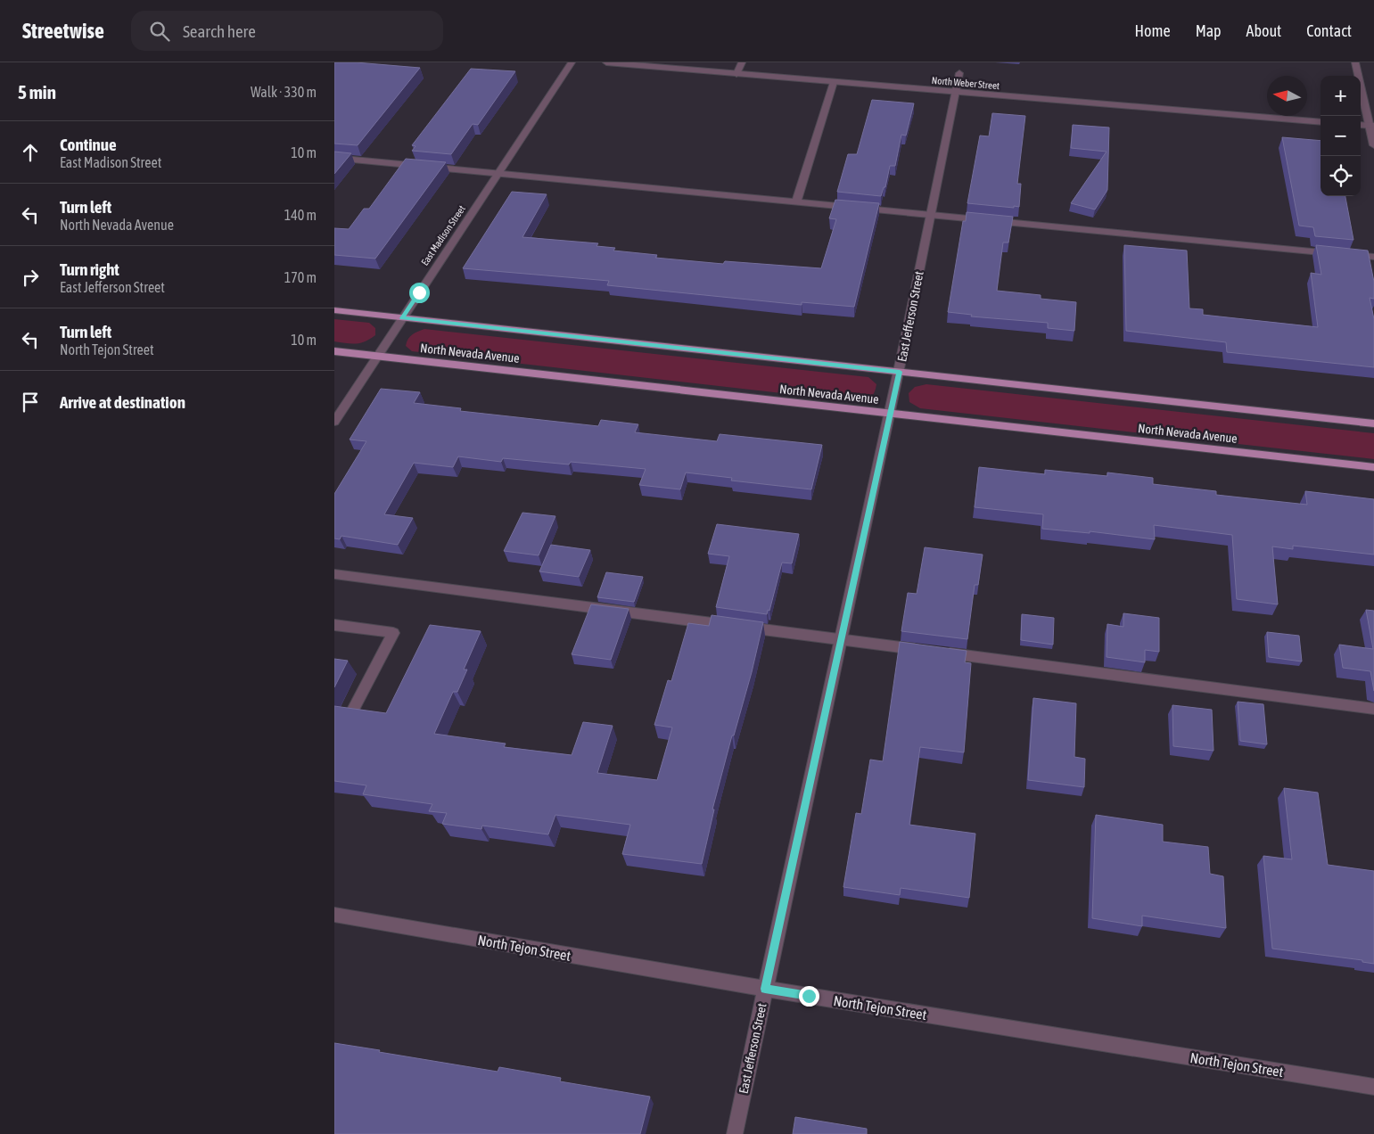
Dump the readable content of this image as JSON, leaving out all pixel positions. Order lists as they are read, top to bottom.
{
  "streets": {
    "main road": ["North Nevada Avenue"],
    "street": [
      "North Weber Street",
      "East Madison Street",
      "East Jefferson Street",
      "North Tejon Street"
    ]
  },
  "crossings": [
    ["North Weber Street", "East Jefferson Street"],
    ["East Madison Street", "North Nevada Avenue"],
    ["East Jefferson Street", "North Nevada Avenue"],
    ["East Jefferson Street", "North Tejon Street"]
  ],
  "north": "left",
  "page": {
    "header": "Streetwise",
    "search": "Search here",
    "nav": [
      "Home",
      "Map",
      "About",
      "Contact"
    ],
    "heading": ["5 min", "Walk · 330 m"],
    "map_buttons": ["+", "−"],
    "list": [
      ["Continue", "East Madison Street", "10 m"],
      ["Turn left", "North Nevada Avenue", "140 m"],
      ["Turn right", "East Jefferson Street", "170 m"],
      ["Turn left", "North Tejon Street", "10 m"],
      "Arrive at destination"
    ]
  }
}
